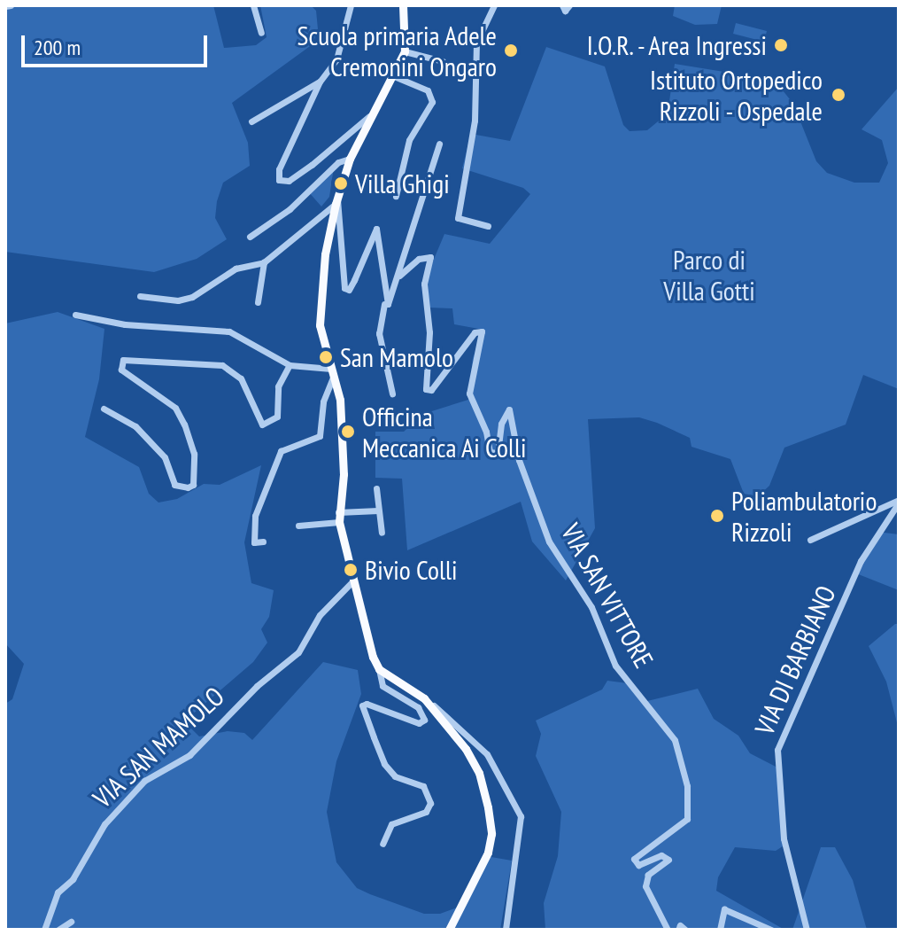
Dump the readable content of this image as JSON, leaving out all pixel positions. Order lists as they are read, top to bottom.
{
  "streets": {
    "street": ["VIA SAN VITTORE", "VIA DI BARBIANO", "VIA SAN MAMOLO"]
  },
  "parks": ["Parco di Villa Gotti"],
  "places": [
    "I.O.R. - Area Ingressi",
    "Scuola primaria Adele Cremonini Ongaro",
    "Istituto Ortopedico Rizzoli - Ospedale",
    "Villa Ghigi",
    "San Mamolo",
    "Officina Meccanica Ai Colli",
    "Poliambulatorio Rizzoli",
    "Bivio Colli"
  ],
  "scale_bar": "200 m"
}
